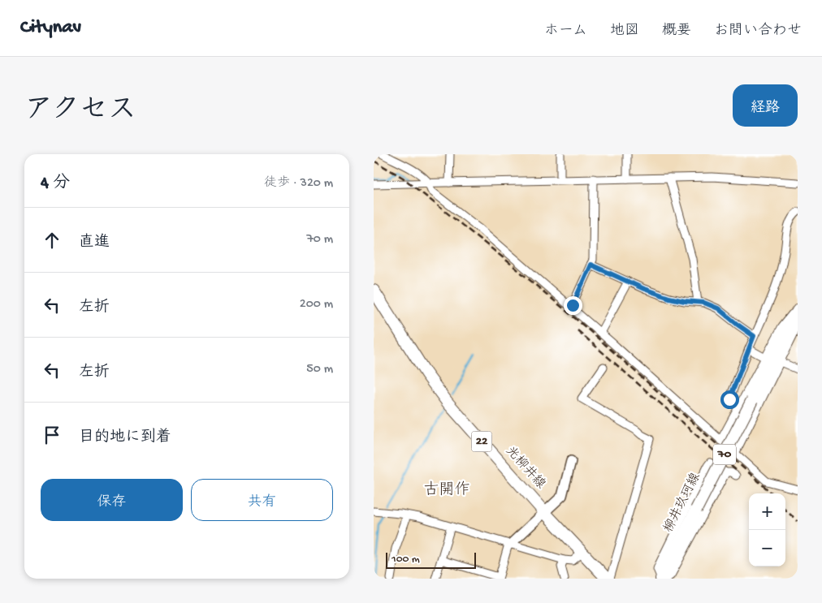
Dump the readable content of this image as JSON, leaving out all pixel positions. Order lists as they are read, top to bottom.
{
  "streets": {
    "main road": [
      "22",
      "70",
      "光柳井線",
      "柳井玖珂線"
    ]
  },
  "districts": ["古開作"],
  "scale_bar": "100 m",
  "page": {
    "header": "Citynav",
    "nav": [
      "ホーム",
      "地図",
      "概要",
      "お問い合わせ"
    ],
    "title": "アクセス",
    "buttons": [
      "経路",
      ["保存", "共有"]
    ],
    "heading": ["4 分", "徒歩 · 320 m"],
    "list": [
      ["直進", "70 m"],
      ["左折", "200 m"],
      ["左折", "50 m"],
      "目的地に到着"
    ],
    "map_buttons": ["+", "−"],
    "scale": "100 m"
  }
}
